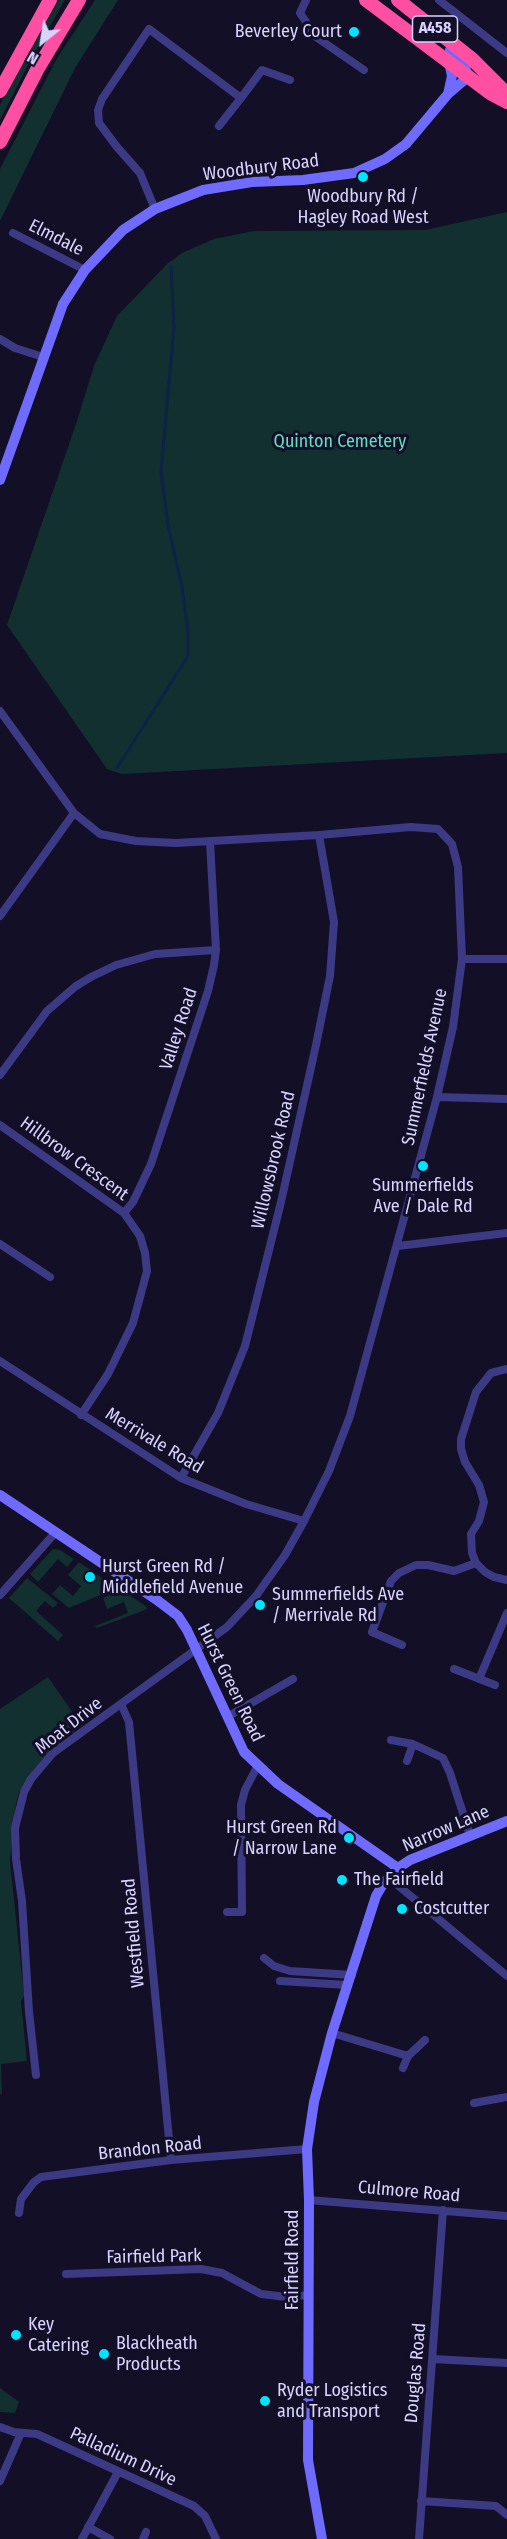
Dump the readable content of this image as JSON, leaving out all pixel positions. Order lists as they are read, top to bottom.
{
  "streets": {
    "highway": ["A458"],
    "street": [
      "Woodbury Road",
      "Elmdale",
      "Valley Road",
      "Summerfields Avenue",
      "Hillbrow Crescent",
      "Willowsbrook Road",
      "Merrivale Road",
      "Hurst Green Road",
      "Moat Drive",
      "Narrow Lane",
      "Westfield Road",
      "Brandon Road",
      "Culmore Road",
      "Fairfield Park",
      "Fairfield Road",
      "Douglas Road",
      "Palladium Drive"
    ]
  },
  "crossings": [
    ["A458", "Woodbury Road"],
    ["Woodbury Road", "Elmdale"],
    ["Valley Road", "Summerfields Avenue"],
    ["Valley Road", "Hillbrow Crescent"],
    ["Summerfields Avenue", "Willowsbrook Road"],
    ["Summerfields Avenue", "Merrivale Road"],
    ["Summerfields Avenue", "Hurst Green Road"],
    ["Summerfields Avenue", "Moat Drive"],
    ["Hillbrow Crescent", "Merrivale Road"],
    ["Willowsbrook Road", "Merrivale Road"],
    ["Hurst Green Road", "Moat Drive"],
    ["Hurst Green Road", "Narrow Lane"],
    ["Hurst Green Road", "Fairfield Road"],
    ["Moat Drive", "Westfield Road"],
    ["Narrow Lane", "Fairfield Road"],
    ["Westfield Road", "Brandon Road"],
    ["Brandon Road", "Fairfield Road"],
    ["Culmore Road", "Fairfield Road"],
    ["Culmore Road", "Douglas Road"],
    ["Fairfield Park", "Fairfield Road"]
  ],
  "parks": ["Quinton Cemetery"],
  "places": [
    "Beverley Court",
    "Woodbury Rd / Hagley Road West",
    "Summerfields Ave / Dale Rd",
    "Hurst Green Rd / Middlefield Avenue",
    "Summerfields Ave / Merrivale Rd",
    "Hurst Green Rd / Narrow Lane",
    "The Fairfield",
    "Costcutter",
    "Key Catering",
    "Blackheath Products",
    "Ryder Logistics and Transport"
  ],
  "north": "bottom left"
}
